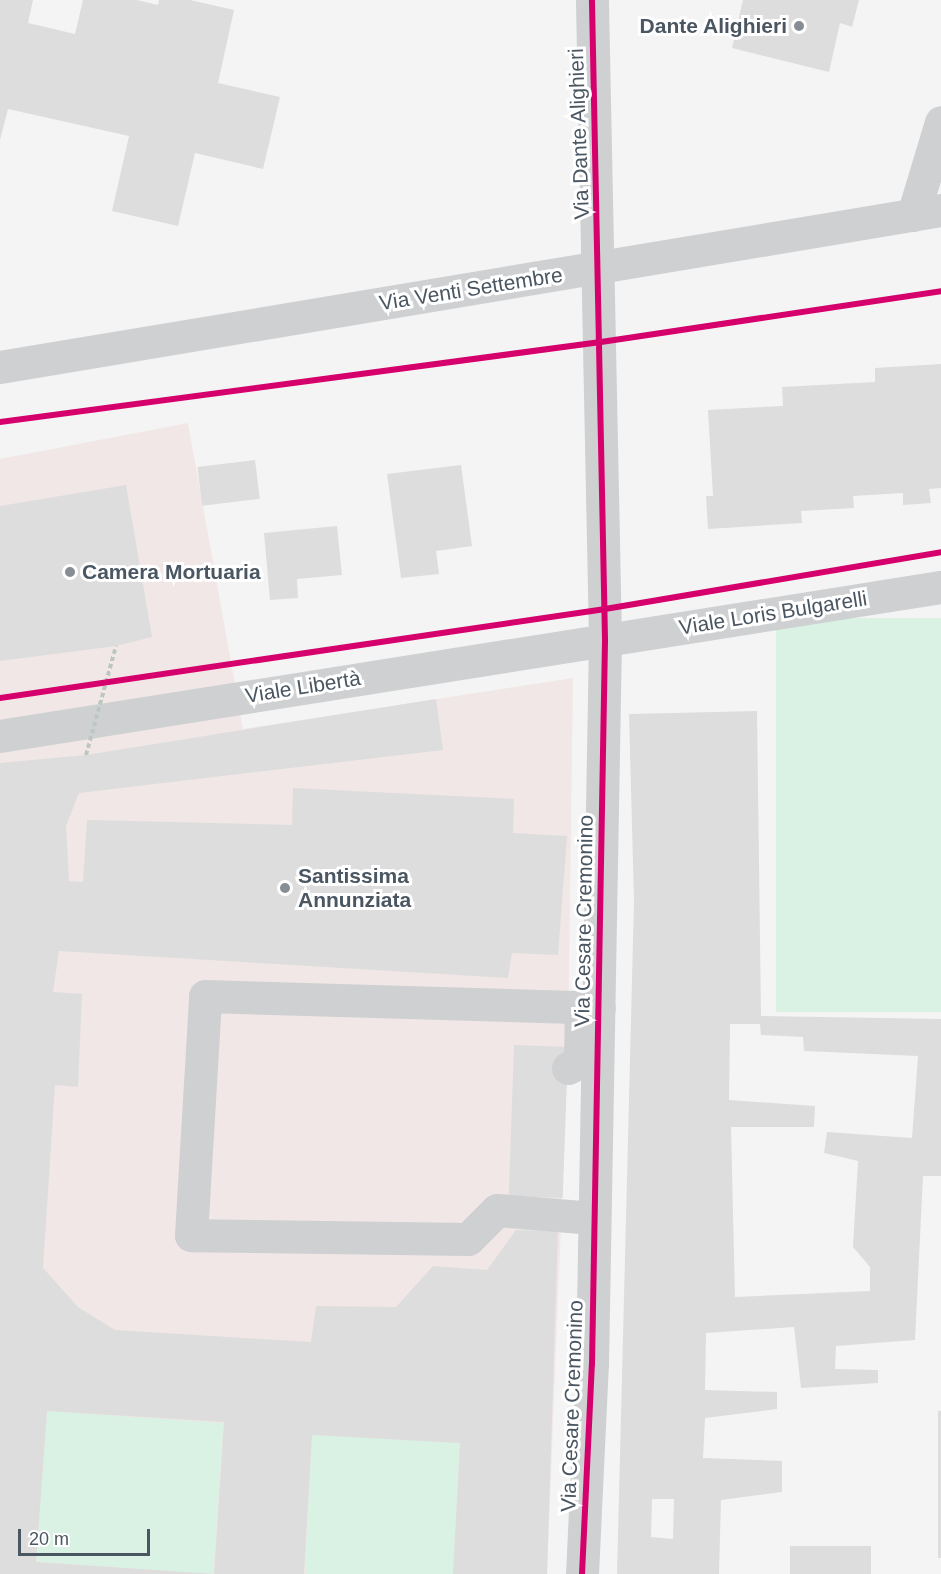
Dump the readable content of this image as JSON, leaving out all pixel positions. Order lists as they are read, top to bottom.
{
  "streets": {
    "street": [
      "Via Dante Alighieri",
      "Via Venti Settembre",
      "Viale Loris Bulgarelli",
      "Viale Libertà",
      "Via Cesare Cremonino"
    ]
  },
  "crossings": [
    ["Via Dante Alighieri", "Via Venti Settembre"],
    ["Via Dante Alighieri", "Via Cesare Cremonino"],
    ["Via Venti Settembre", "Via Cesare Cremonino"],
    ["Viale Loris Bulgarelli", "Viale Libertà"],
    ["Viale Loris Bulgarelli", "Via Cesare Cremonino"],
    ["Viale Libertà", "Via Cesare Cremonino"]
  ],
  "places": ["Dante Alighieri", "Camera Mortuaria", "Santissima Annunziata"],
  "scale_bar": "20 m"
}
